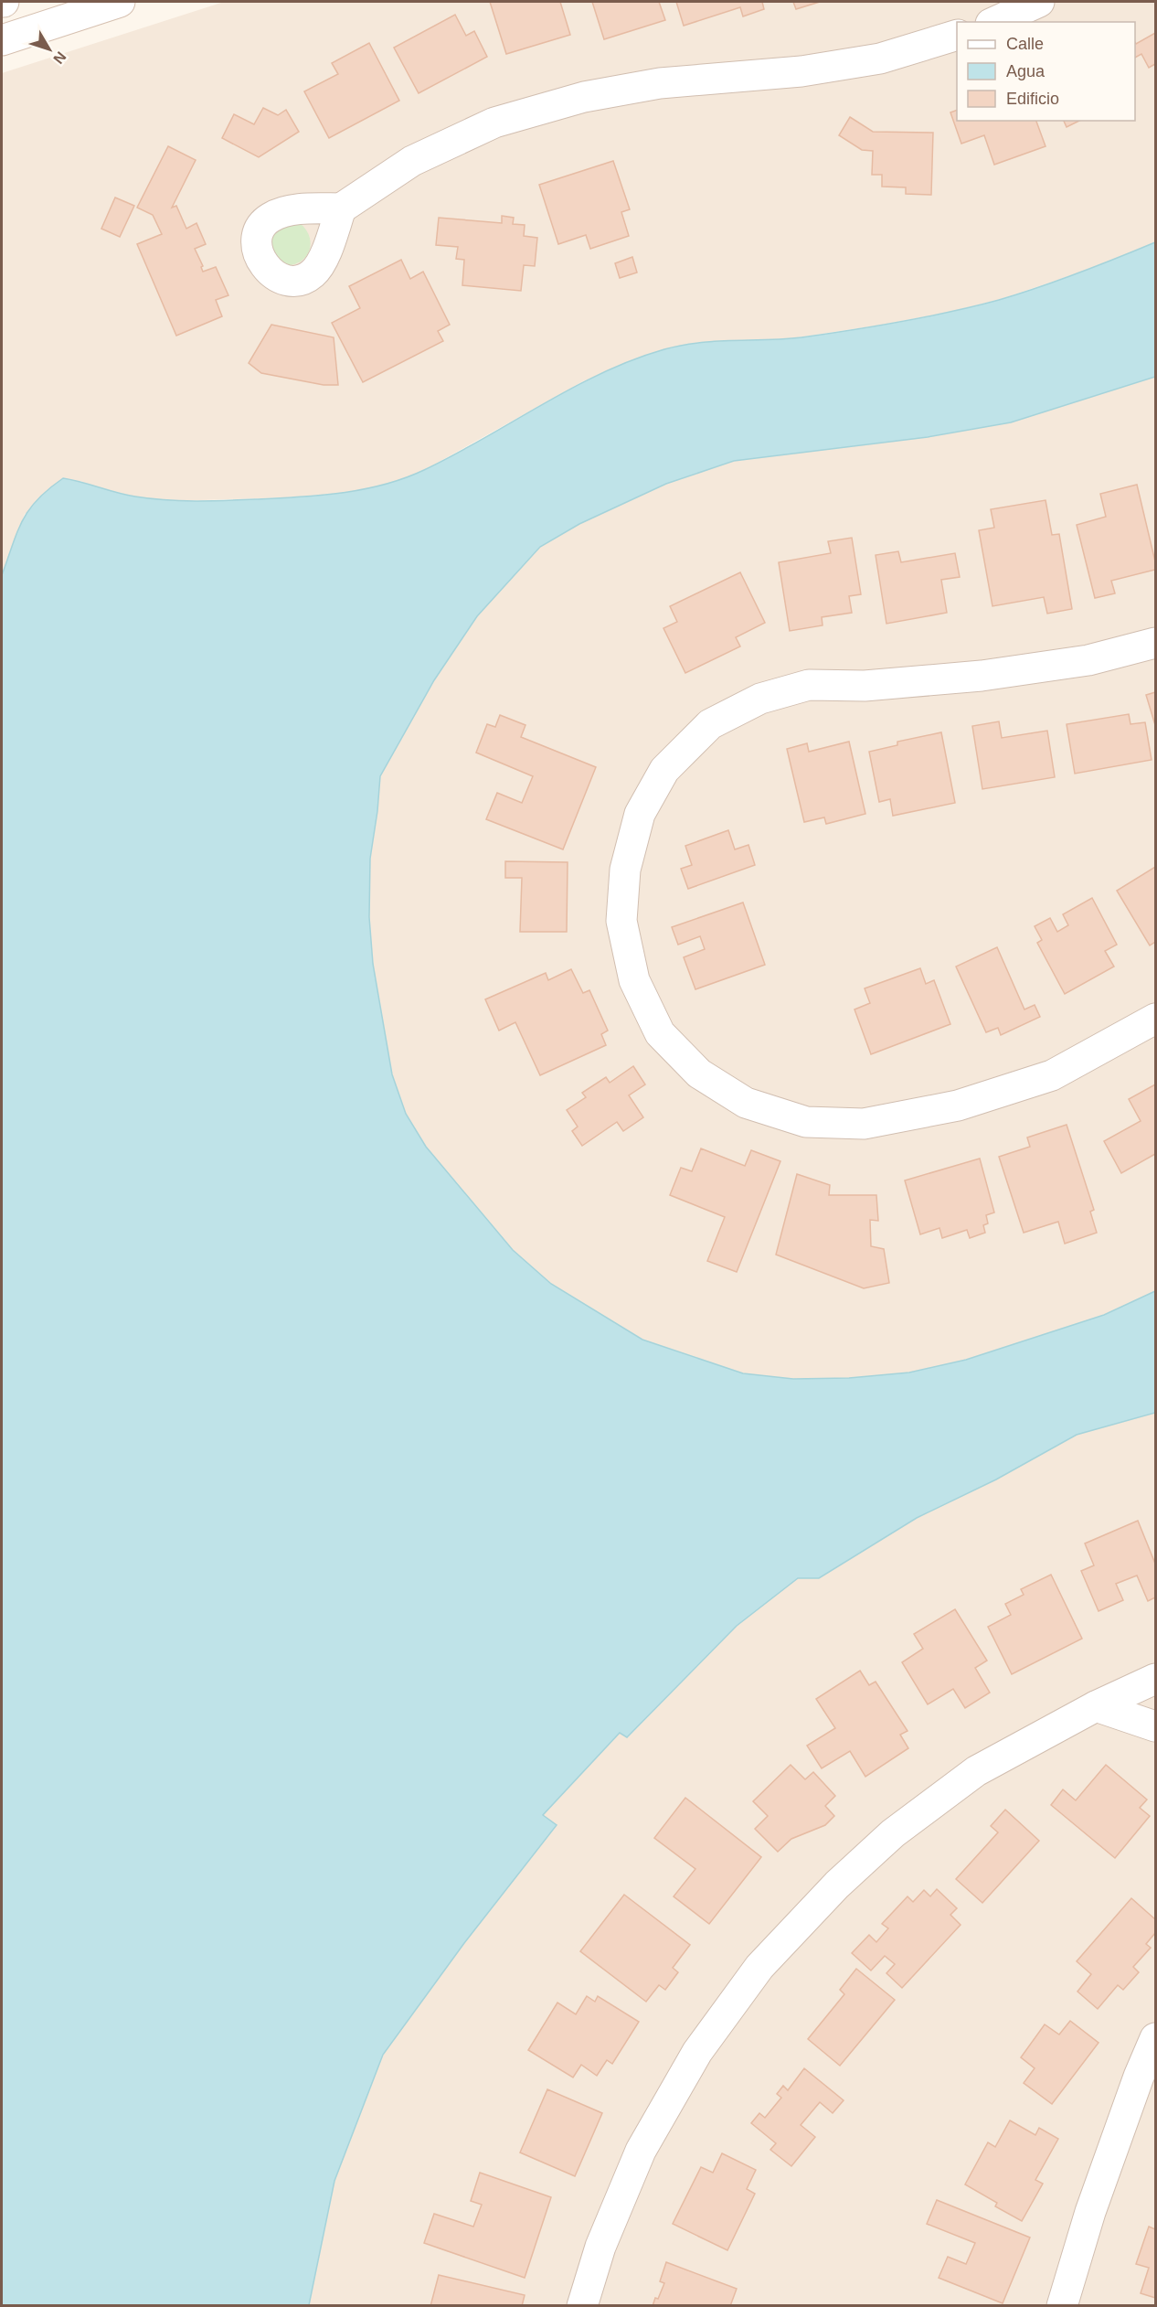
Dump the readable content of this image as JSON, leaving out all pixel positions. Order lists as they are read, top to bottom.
{
  "legend": ["Calle", "Agua", "Edificio"],
  "north": "bottom right"
}
